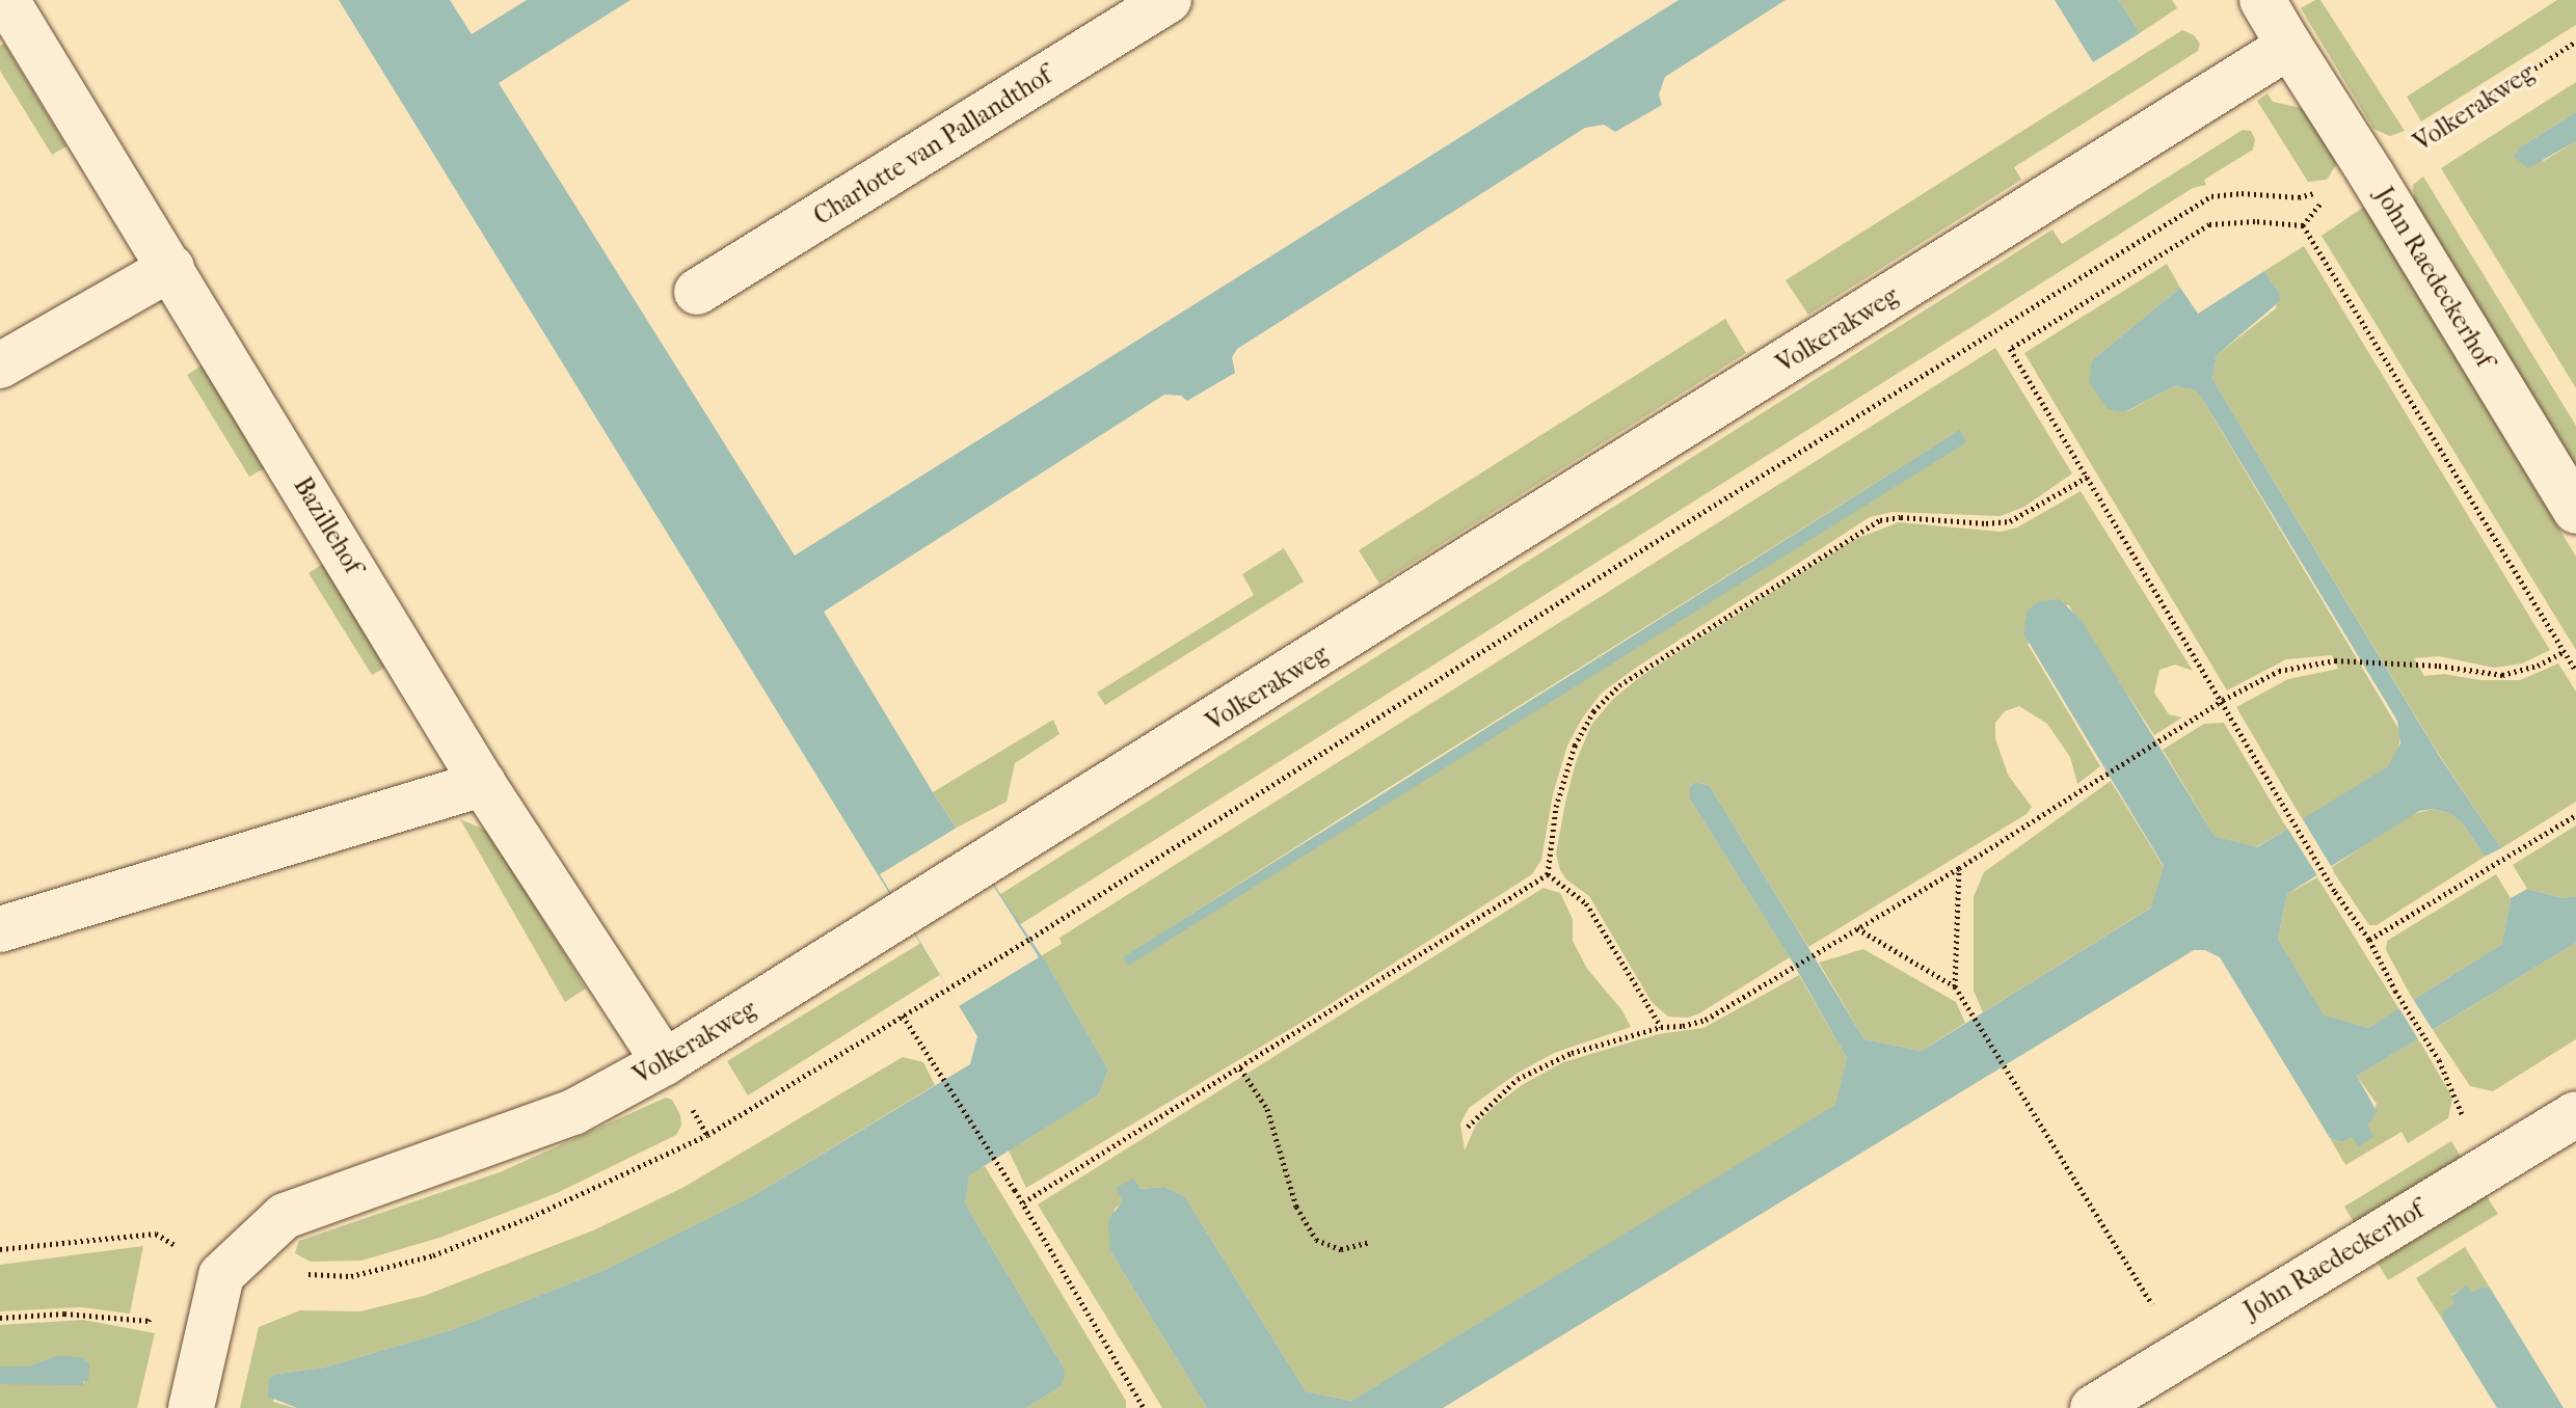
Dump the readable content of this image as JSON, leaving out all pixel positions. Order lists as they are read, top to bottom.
{
  "streets": {
    "street": [
      "Volkerakweg",
      "Charlotte van Pallandthof",
      "John Raedeckerhof",
      "Bazillehof"
    ]
  },
  "crossings": [
    ["Volkerakweg", "John Raedeckerhof"],
    ["Volkerakweg", "Bazillehof"]
  ]
}
